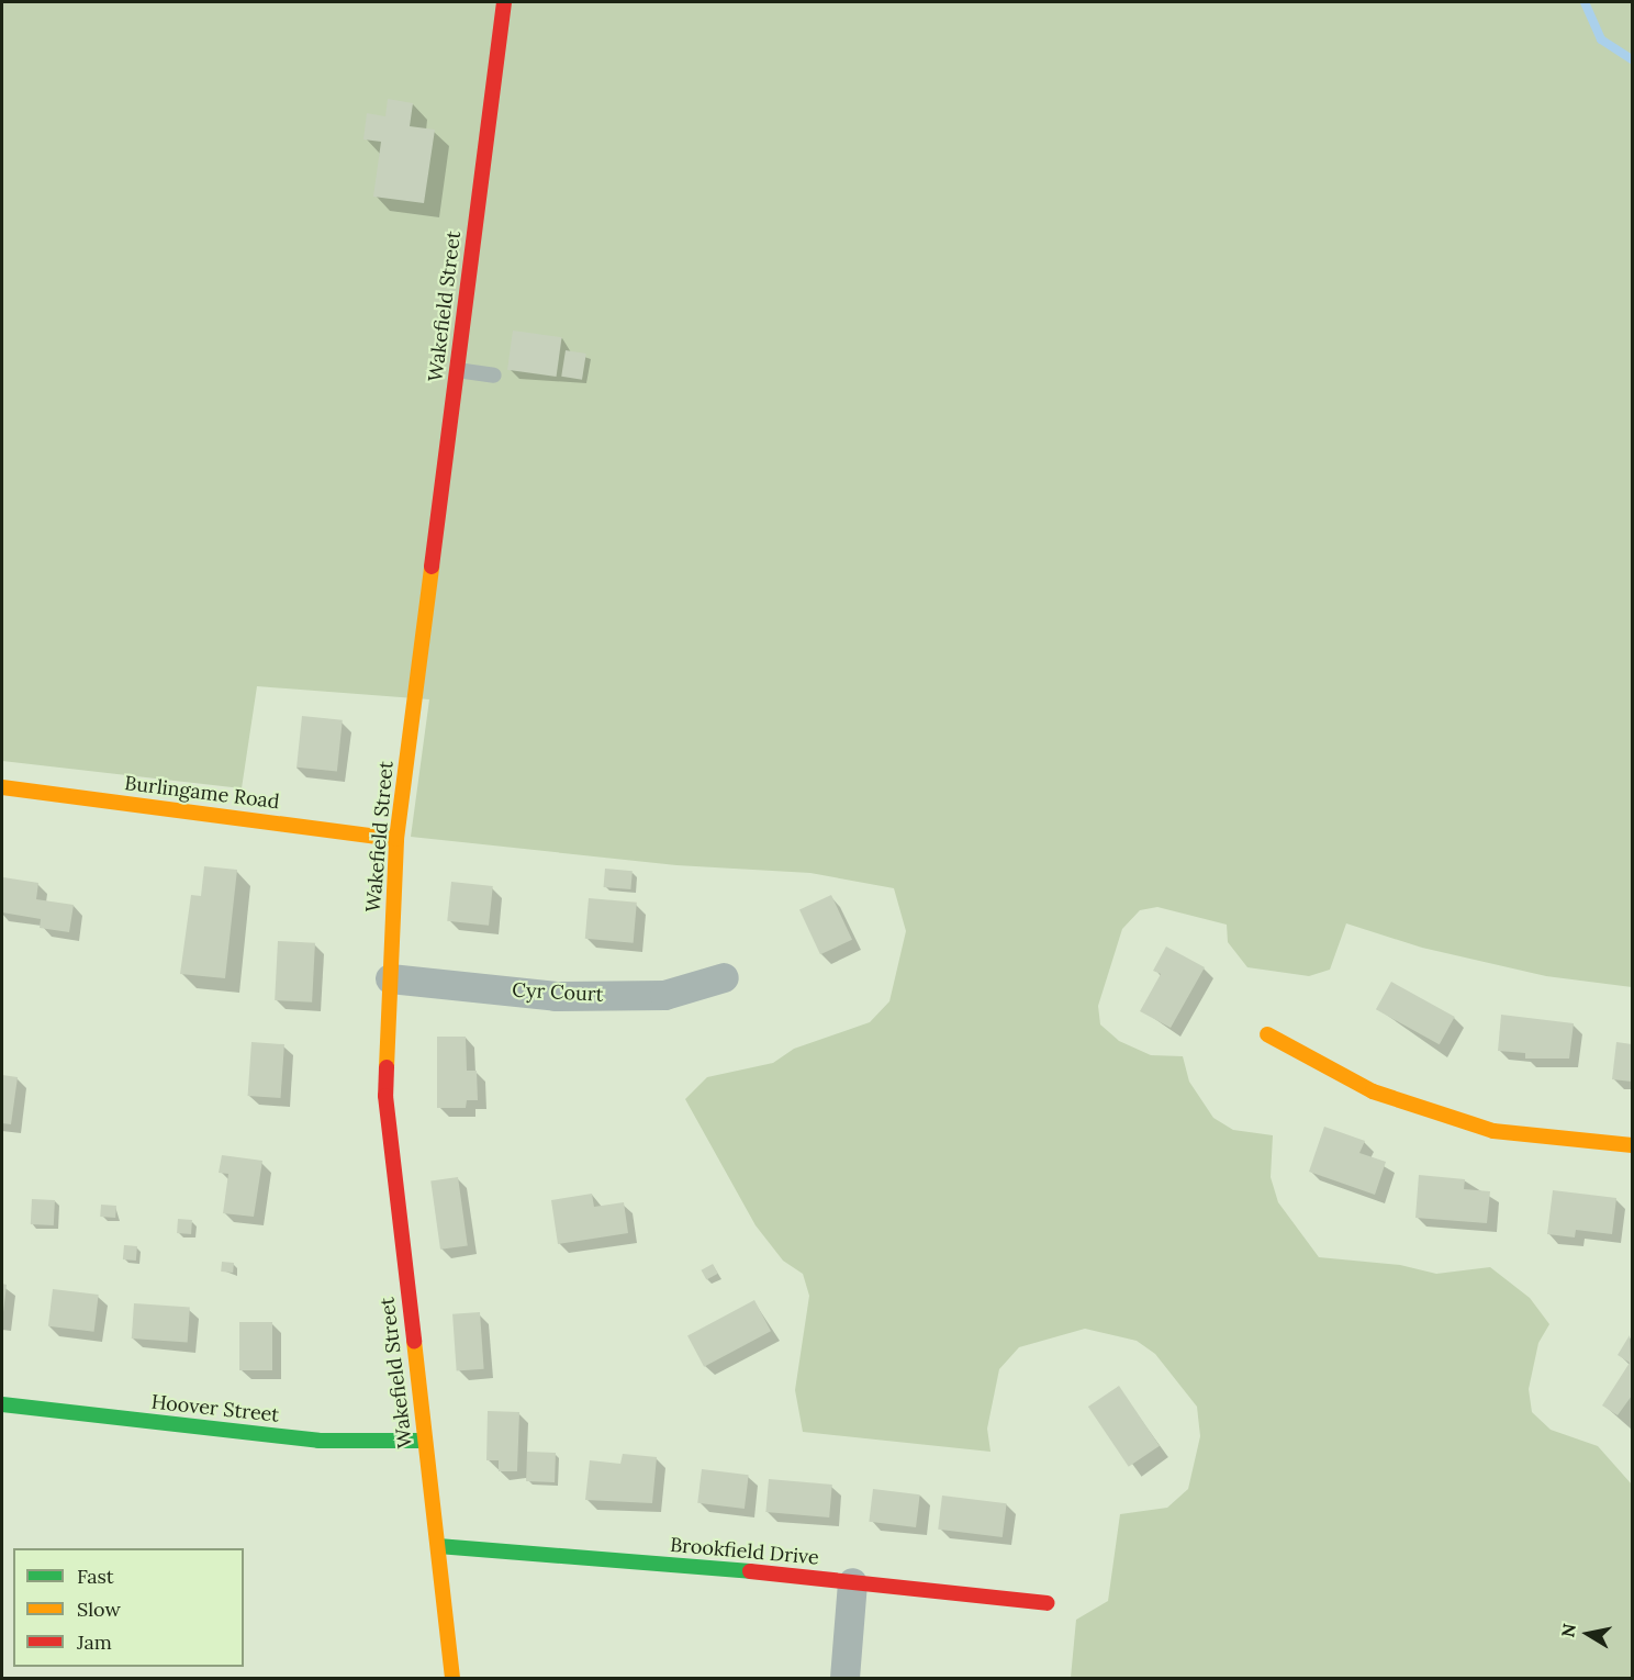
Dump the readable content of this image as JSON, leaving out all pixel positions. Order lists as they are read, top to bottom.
{
  "streets": {
    "street": [
      "Wakefield Street",
      "Burlingame Road",
      "Cyr Court",
      "Hoover Street",
      "Brookfield Drive"
    ]
  },
  "crossings": [
    ["Wakefield Street", "Burlingame Road"],
    ["Wakefield Street", "Cyr Court"],
    ["Wakefield Street", "Hoover Street"],
    ["Wakefield Street", "Brookfield Drive"]
  ],
  "legend": ["Fast", "Slow", "Jam"],
  "north": "left"
}
